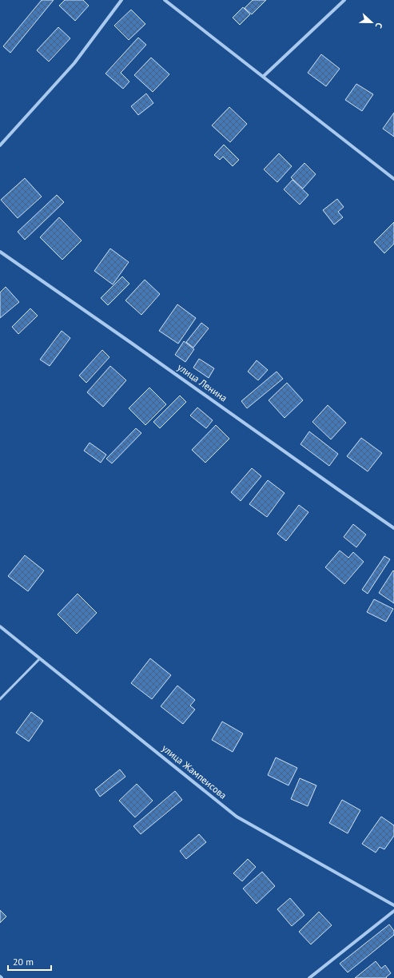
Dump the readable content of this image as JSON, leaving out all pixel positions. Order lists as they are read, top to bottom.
{
  "streets": {
    "street": ["улица Ленина", "улица Жампеисова"]
  },
  "scale_bar": "20 m",
  "north": "right"
}
